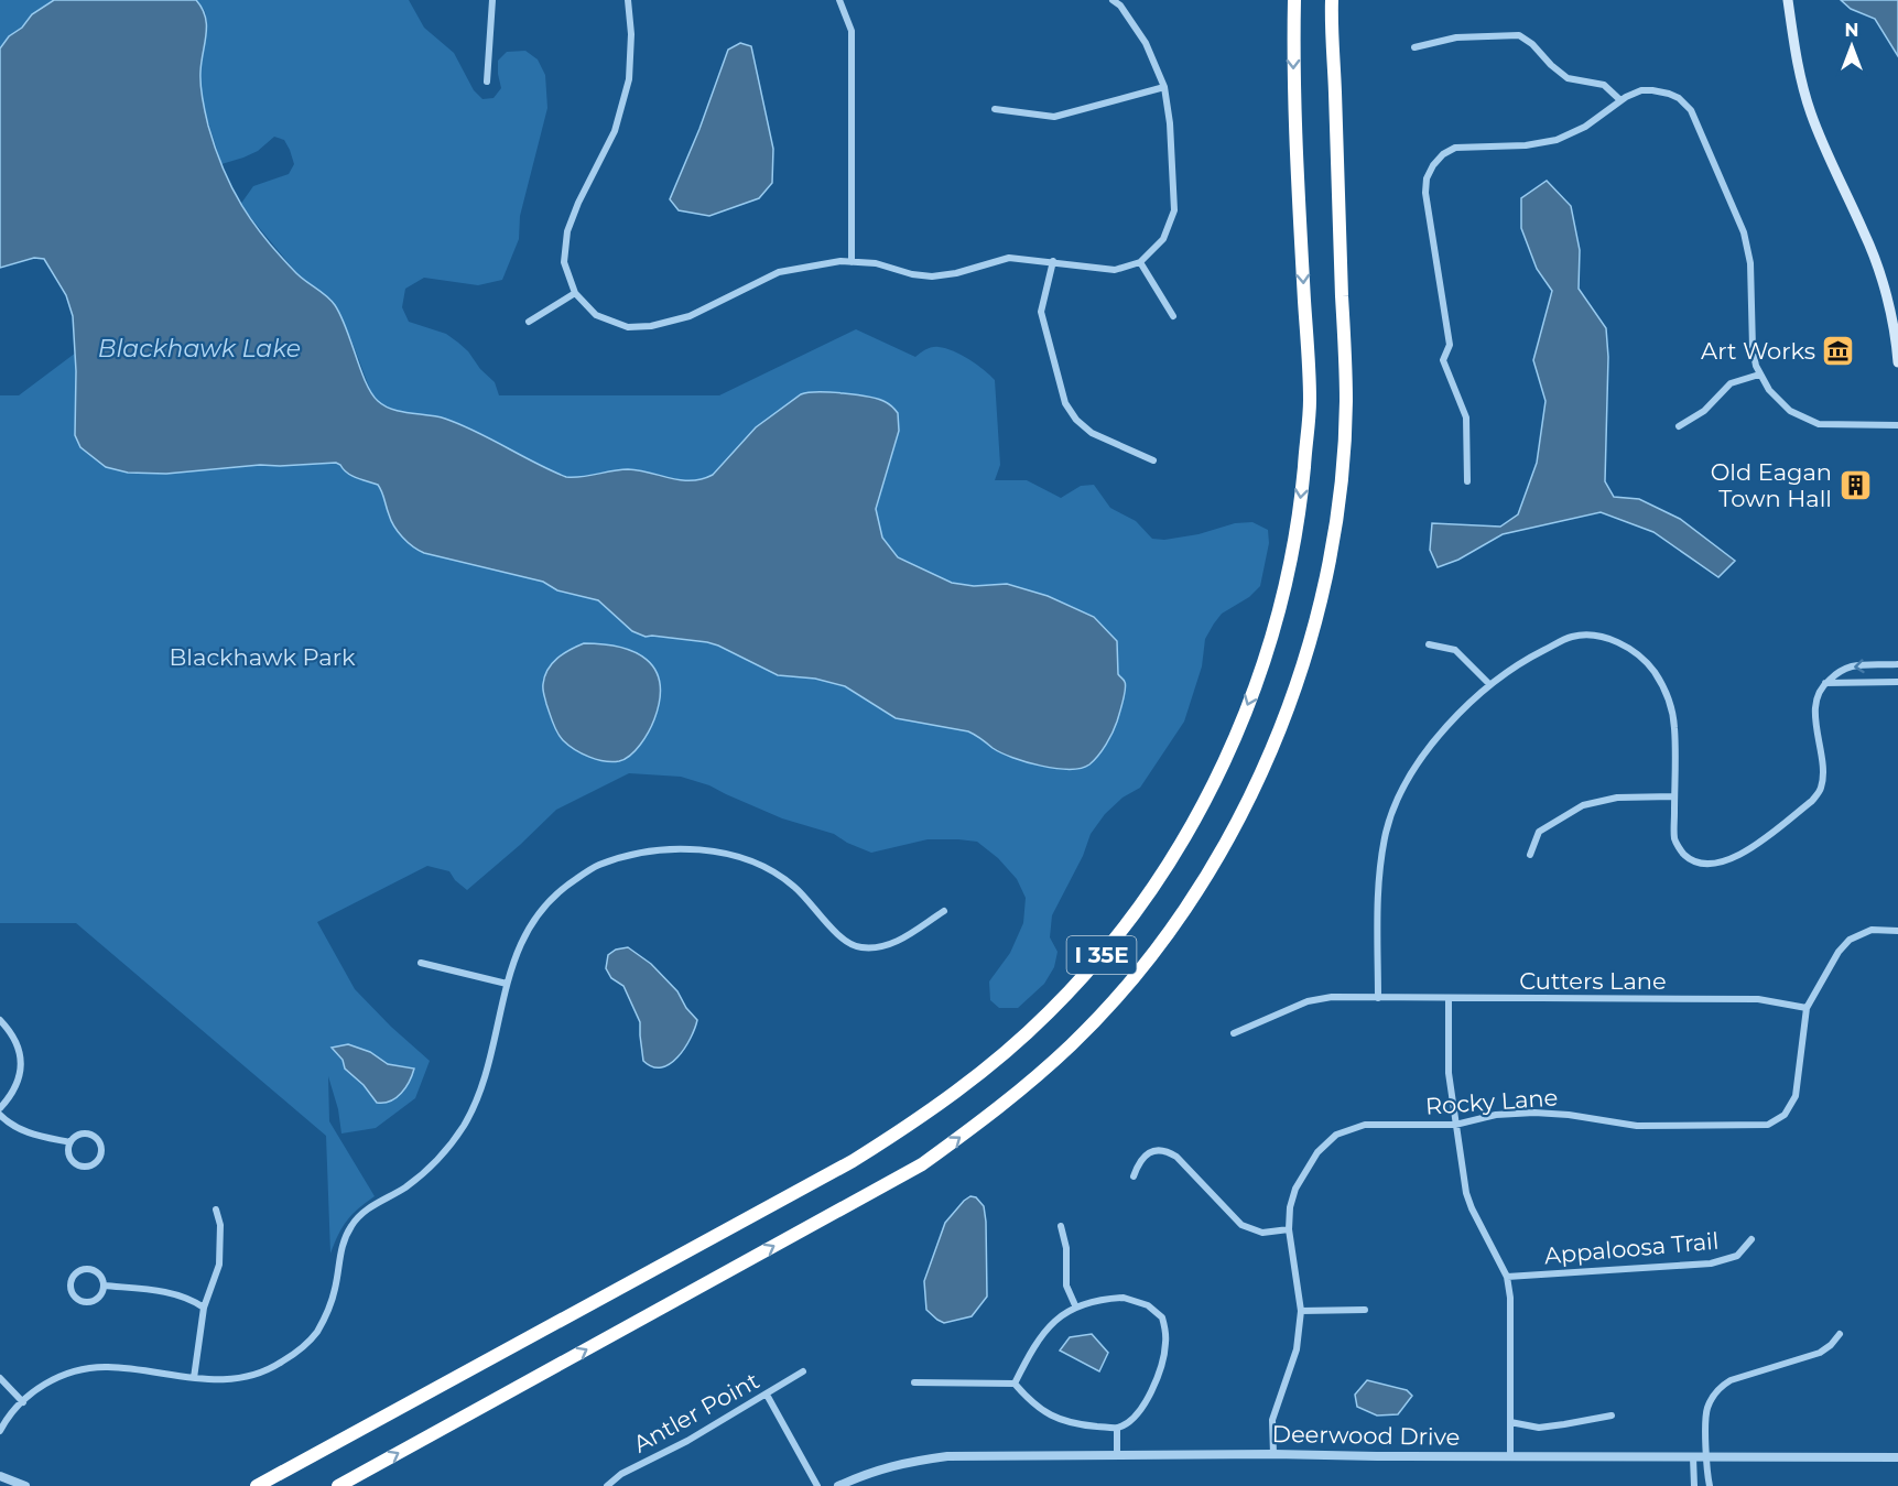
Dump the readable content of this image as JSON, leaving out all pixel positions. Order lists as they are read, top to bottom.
{
  "streets": {
    "highway": ["I 35E"],
    "street": [
      "Cutters Lane",
      "Rocky Lane",
      "Appaloosa Trail",
      "Antler Point",
      "Deerwood Drive"
    ]
  },
  "crossings": [
    ["Cutters Lane", "Rocky Lane"],
    ["Rocky Lane", "Deerwood Drive"]
  ],
  "water": ["Blackhawk Lake"],
  "parks": ["Blackhawk Park"],
  "places": {
    "museum": ["Art Works"],
    "building": ["Old Eagan Town Hall"]
  },
  "north": "top"
}
